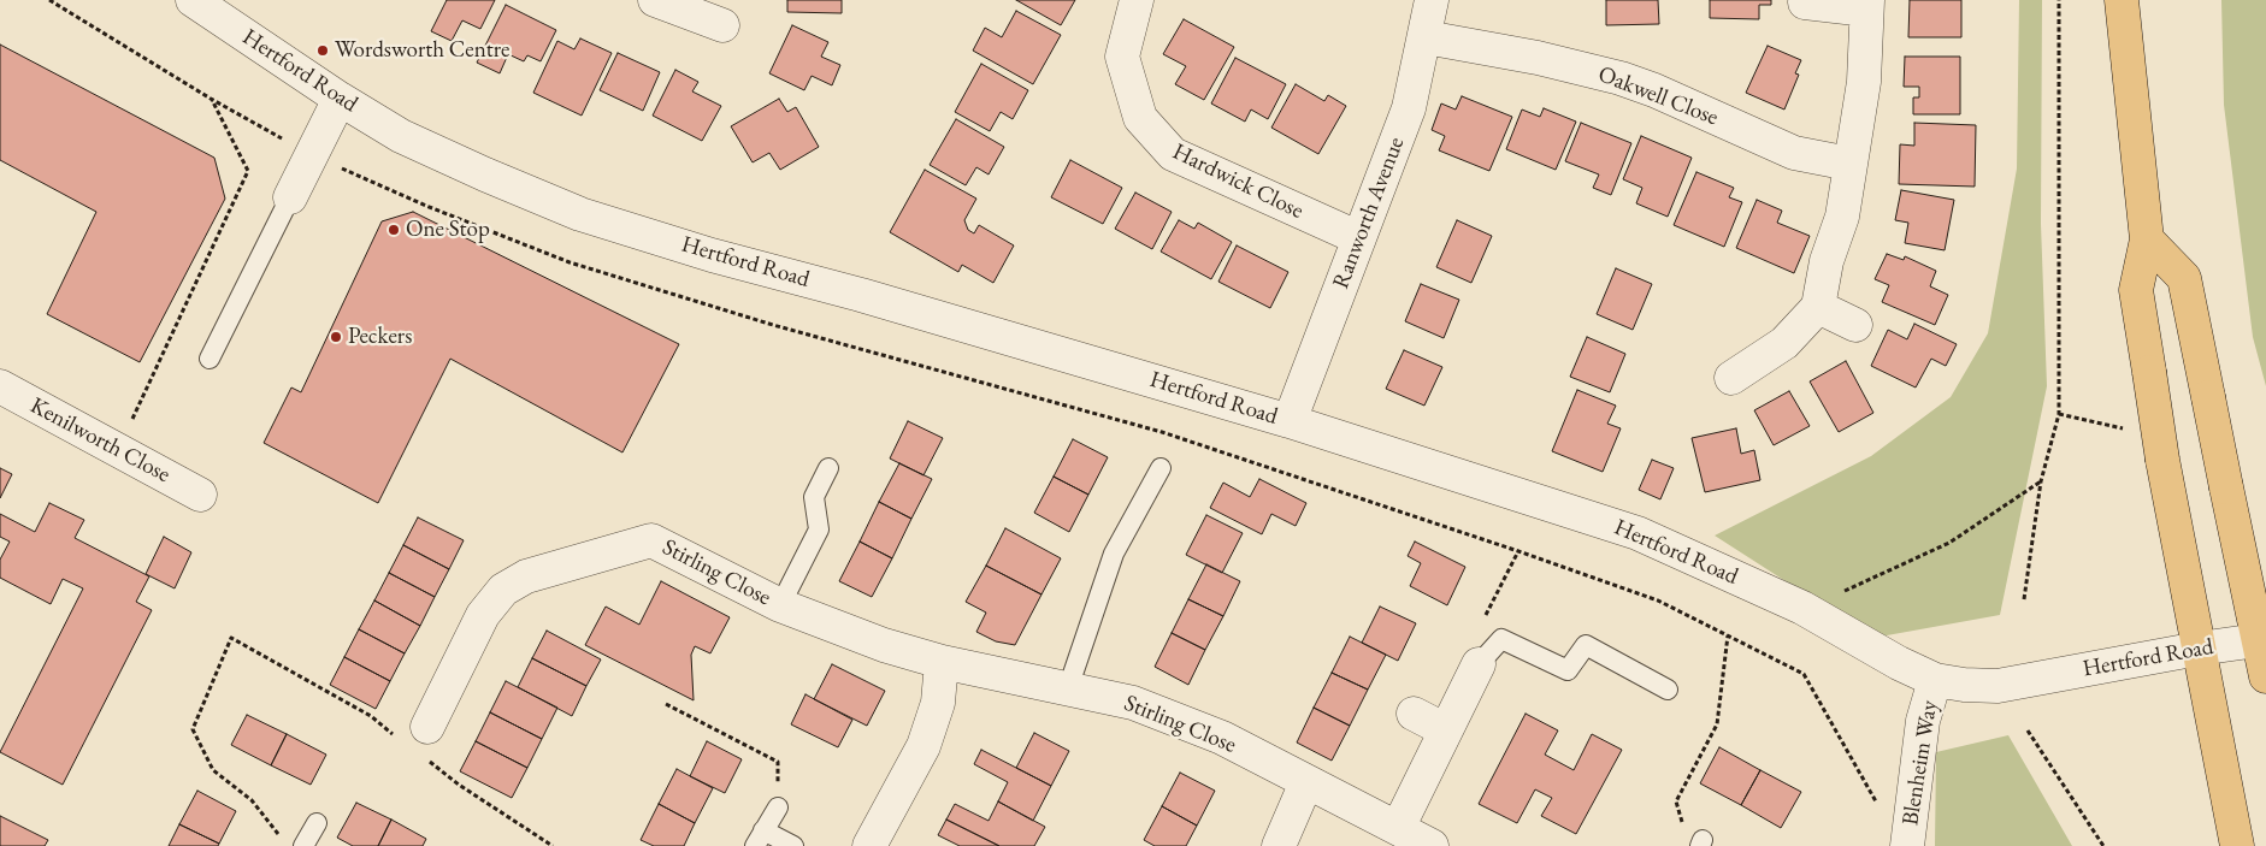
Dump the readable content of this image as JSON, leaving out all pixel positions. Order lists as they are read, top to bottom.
{
  "streets": {
    "street": [
      "Hertford Road",
      "Oakwell Close",
      "Hardwick Close",
      "Ranworth Avenue",
      "Kenilworth Close",
      "Stirling Close",
      "Blenheim Way"
    ]
  },
  "crossings": [
    ["Hertford Road", "Ranworth Avenue"],
    ["Hertford Road", "Blenheim Way"],
    ["Oakwell Close", "Ranworth Avenue"],
    ["Hardwick Close", "Ranworth Avenue"]
  ],
  "places": ["Wordsworth Centre", "One Stop", "Peckers"]
}
